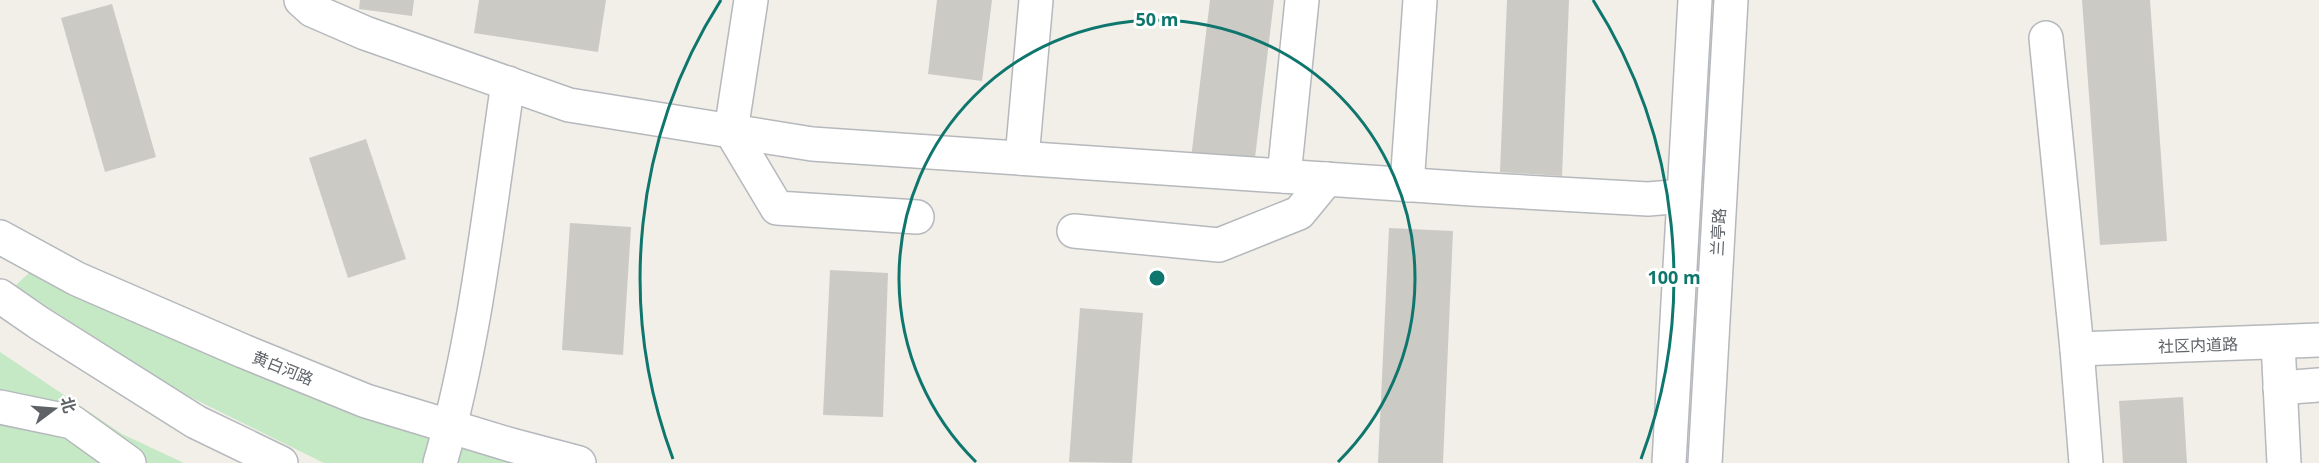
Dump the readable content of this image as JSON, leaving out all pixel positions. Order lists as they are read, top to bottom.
{
  "streets": {
    "street": ["兰亭路", "社区内道路", "黄白河路"]
  },
  "north": "right",
  "rings": ["50 m", "100 m"]
}
